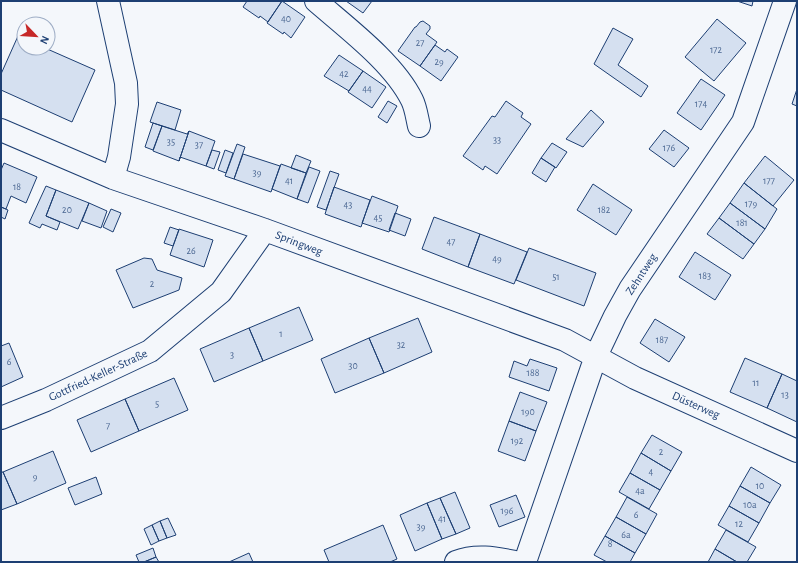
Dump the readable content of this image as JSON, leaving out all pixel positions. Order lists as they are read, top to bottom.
{
  "streets": {
    "street": [
      "Springweg",
      "Zehntweg",
      "Gottfried-Keller-Straße",
      "Düsterweg"
    ]
  },
  "crossings": [
    ["Springweg", "Zehntweg"],
    ["Springweg", "Gottfried-Keller-Straße"],
    ["Springweg", "Düsterweg"],
    ["Zehntweg", "Düsterweg"]
  ],
  "house_numbers": [
    "40",
    "27",
    "172",
    "29",
    "42",
    "44",
    "174",
    "33",
    "35",
    "37",
    "176",
    "39",
    "41",
    "177",
    "18",
    "179",
    "43",
    "20",
    "182",
    "45",
    "181",
    "47",
    "26",
    "49",
    "183",
    "51",
    "2",
    "1",
    "187",
    "32",
    "3",
    "6",
    "30",
    "188",
    "11",
    "13",
    "5",
    "190",
    "7",
    "192",
    "2",
    "4",
    "9",
    "10",
    "4a",
    "10a",
    "196",
    "6",
    "41",
    "12",
    "39",
    "6a",
    "8"
  ],
  "north": "bottom right"
}
